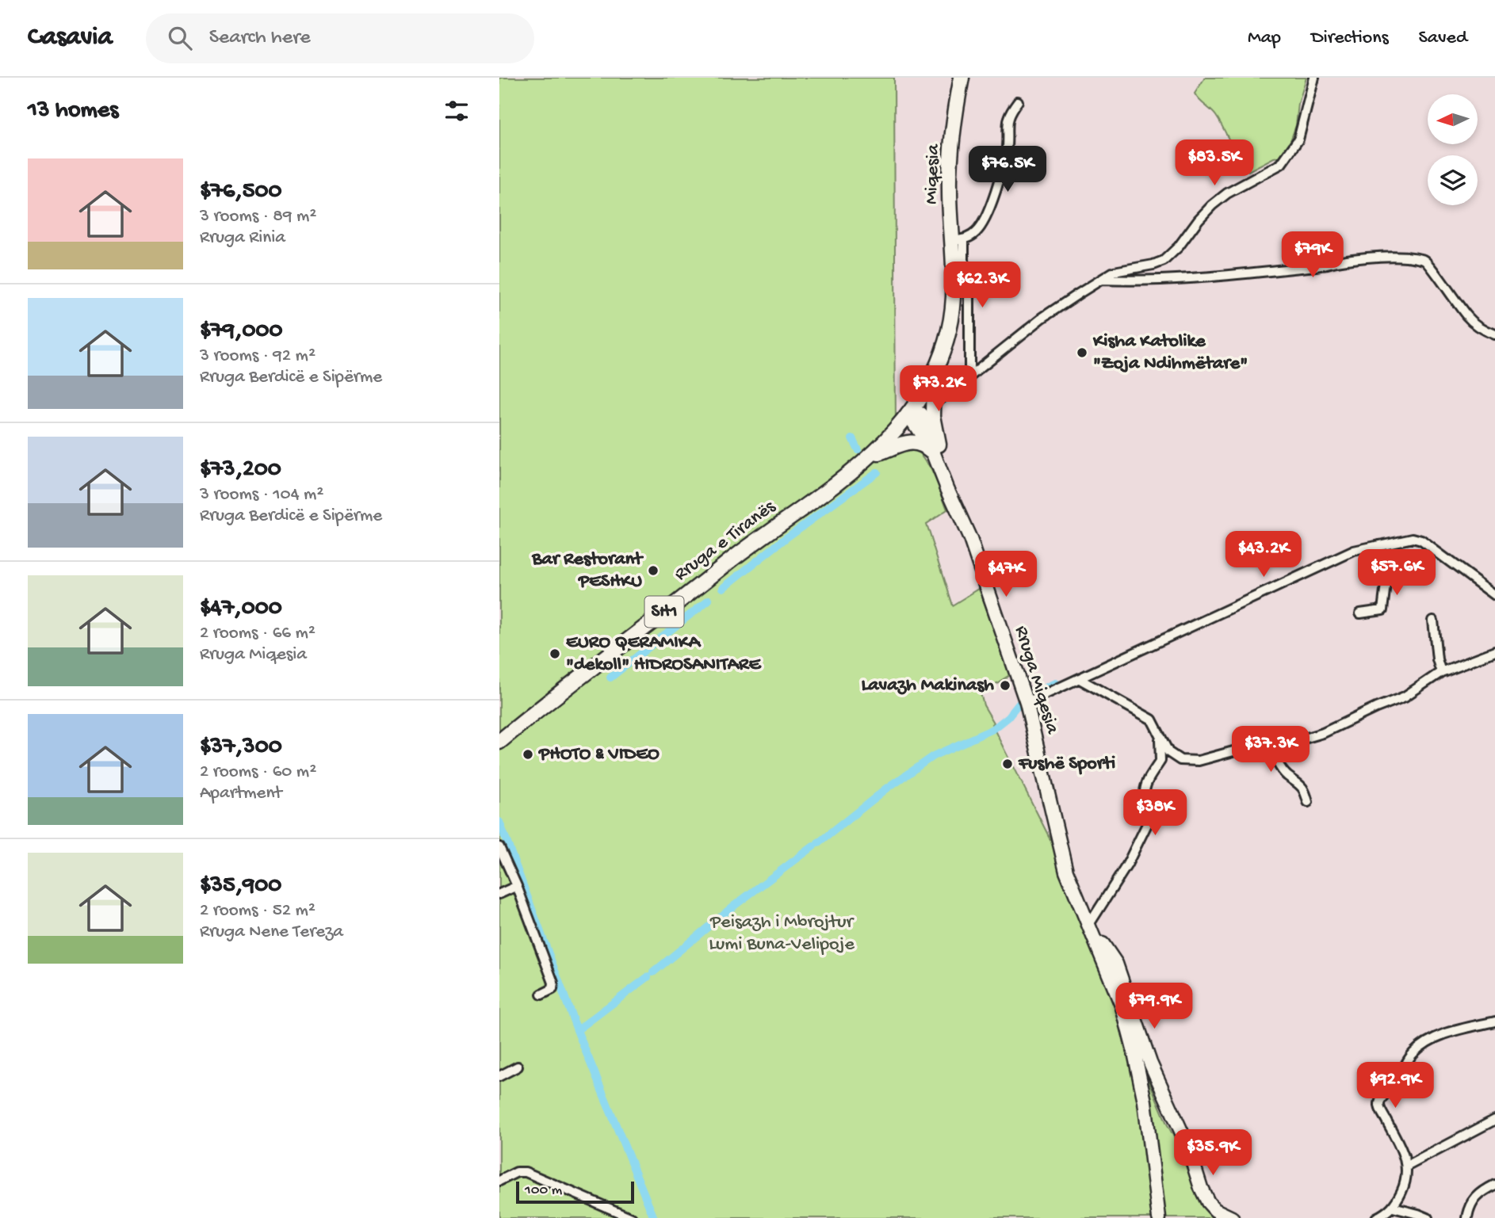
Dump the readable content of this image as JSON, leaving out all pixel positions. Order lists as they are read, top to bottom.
{
  "streets": {
    "main road": [
      "Miqesia",
      "Rruga e Tiranës",
      "SH1",
      "Rruga Miqesia"
    ]
  },
  "crossings": [
    ["Miqesia", "SH1"],
    ["Rruga e Tiranës", "SH1"],
    ["SH1", "Rruga Miqesia"]
  ],
  "parks": ["Peisazh i Mbrojtur Lumi Buna-Velipoje"],
  "places": [
    "Kisha Katolike \"Zoja Ndihmëtare\"",
    "Bar Restorant PESHKU",
    "EURO QERAMIKA \"dekoll\" HIDROSANITARE",
    "Lavazh Makinash",
    "PHOTO & VIDEO",
    "Fushë Sporti"
  ],
  "scale_bar": "100 m",
  "north": "left",
  "page": {
    "header": "Casavia",
    "search": "Search here",
    "nav": ["Map", "Directions", "Saved"],
    "heading": "13 homes",
    "price": [
      "$83.5K",
      "$76.5K",
      "$79K",
      "$62.3K",
      "$73.2K",
      "$43.2K",
      "$57.6K",
      "$47K",
      "$37.3K",
      "$38K",
      "$79.9K",
      "$92.9K",
      "$35.9K"
    ],
    "list": [
      {
        "name": "$76,500",
        "note": "3 rooms · 89 m² · Rruga Rinia"
      },
      {
        "name": "$79,000",
        "note": "3 rooms · 92 m² · Rruga Berdicë e Sipërme"
      },
      {
        "name": "$73,200",
        "note": "3 rooms · 104 m² · Rruga Berdicë e Sipërme"
      },
      {
        "name": "$47,000",
        "note": "2 rooms · 66 m² · Rruga Miqesia"
      },
      {
        "name": "$37,300",
        "note": "2 rooms · 60 m² · Apartment"
      },
      {
        "name": "$35,900",
        "note": "2 rooms · 52 m² · Rruga Nene Tereza"
      }
    ],
    "scale": "100 m"
  }
}
